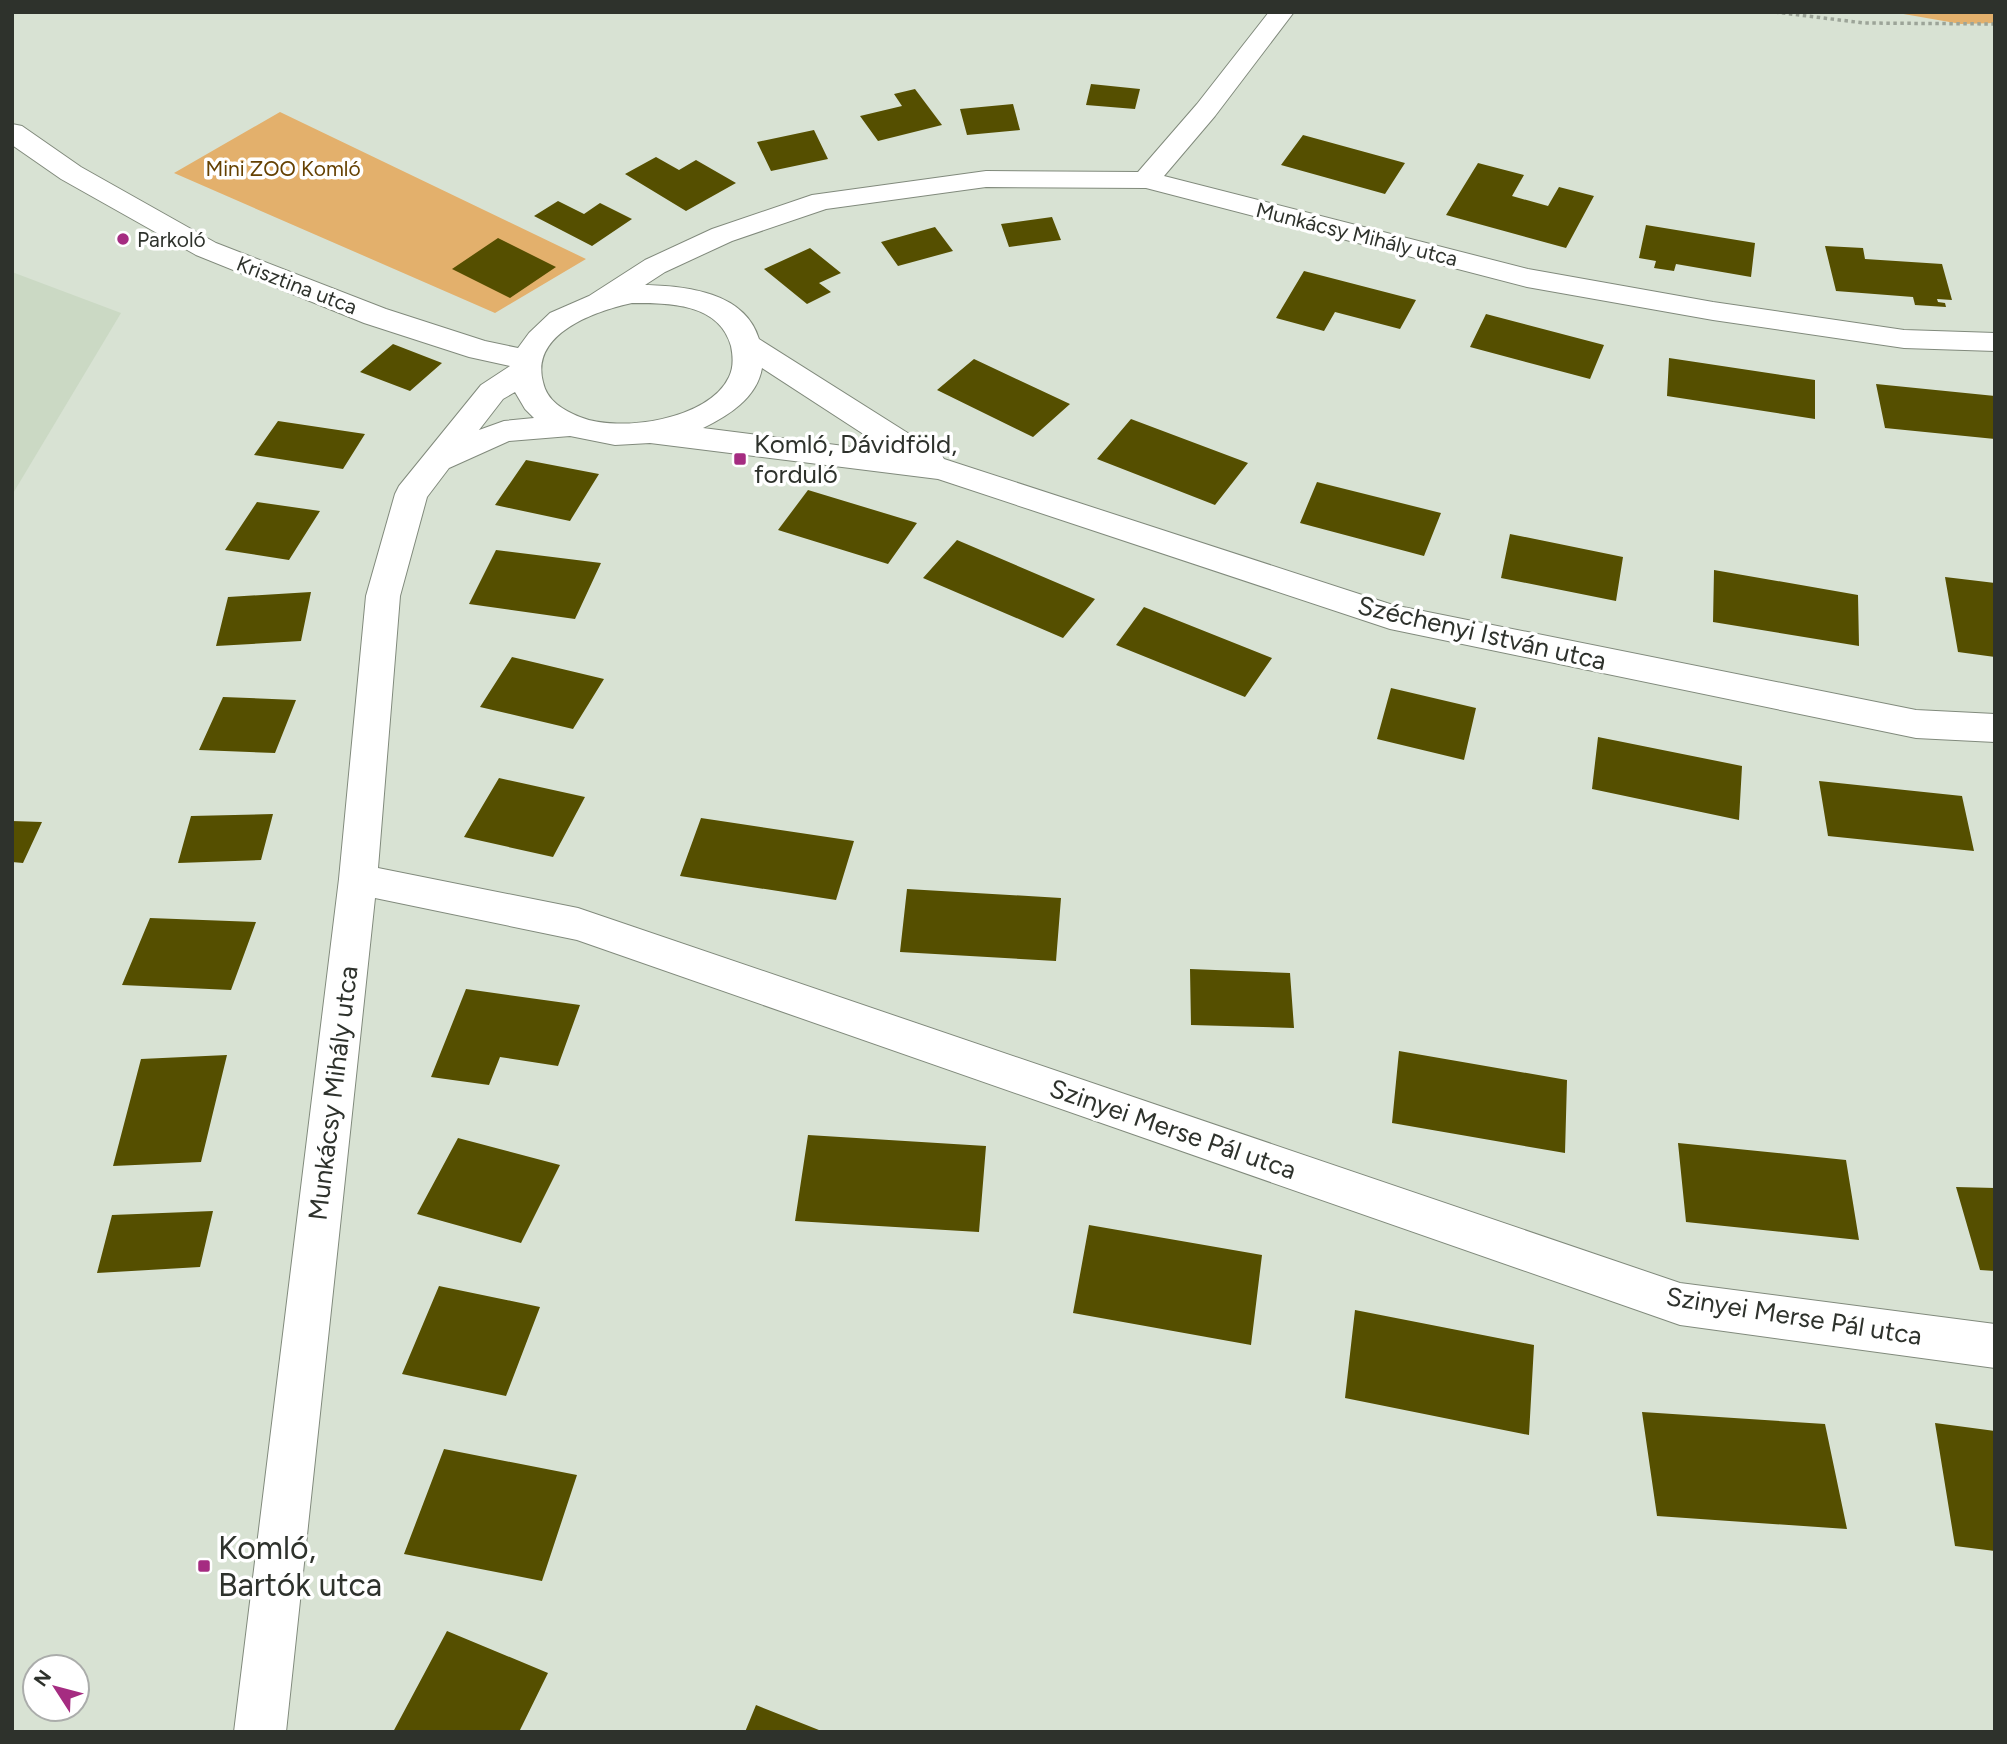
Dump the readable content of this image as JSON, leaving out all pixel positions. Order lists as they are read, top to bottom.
{
  "streets": {
    "street": [
      "Munkácsy Mihály utca",
      "Krisztina utca",
      "Széchenyi István utca",
      "Szinyei Merse Pál utca"
    ]
  },
  "crossings": [
    ["Munkácsy Mihály utca", "Krisztina utca"],
    ["Munkácsy Mihály utca", "Széchenyi István utca"],
    ["Munkácsy Mihály utca", "Szinyei Merse Pál utca"],
    ["Krisztina utca", "Széchenyi István utca"]
  ],
  "parks": ["Mini ZOO Komló"],
  "places": {
    "other": ["Parkoló"],
    "transit": ["Komló, Dávidföld, forduló", "Komló, Bartók utca"]
  },
  "north": "top left"
}
